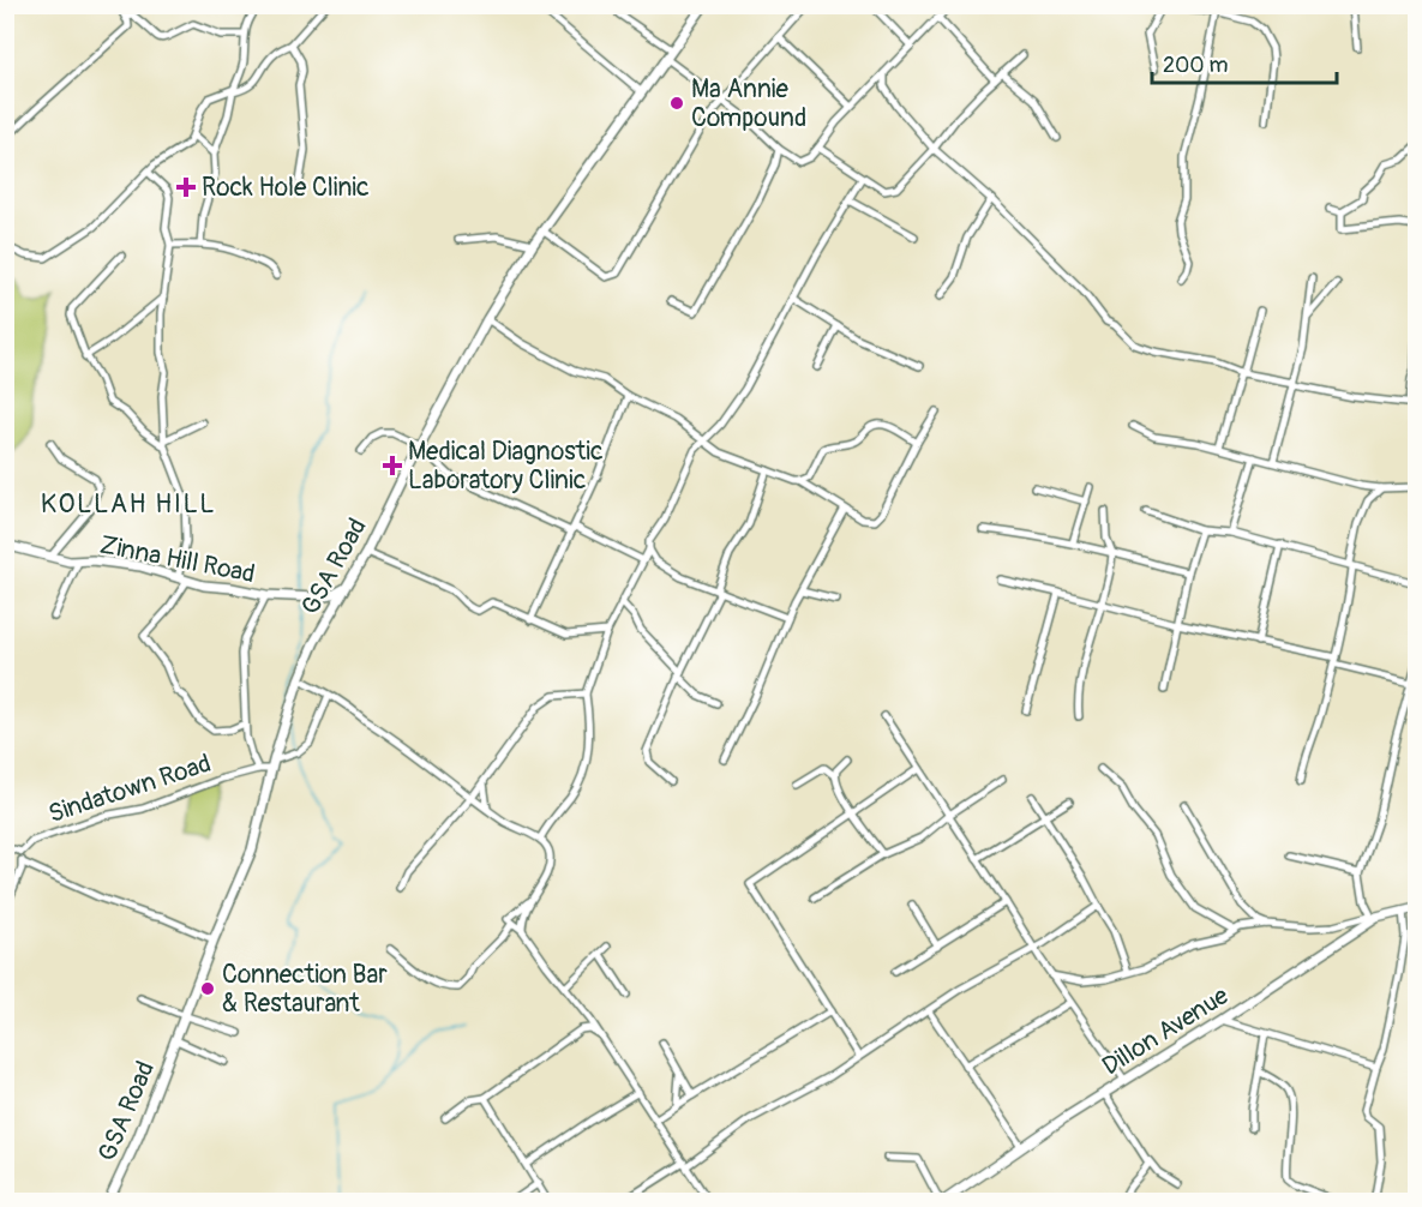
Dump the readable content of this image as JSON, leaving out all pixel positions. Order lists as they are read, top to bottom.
{
  "streets": {
    "street": [
      "Zinna Hill Road",
      "GSA Road",
      "Sindatown Road",
      "Dillon Avenue"
    ]
  },
  "crossings": [
    ["Zinna Hill Road", "GSA Road"],
    ["GSA Road", "Sindatown Road"]
  ],
  "districts": ["KOLLAH HILL"],
  "places": {
    "other": ["Ma Annie Compound", "Connection Bar & Restaurant"],
    "health": ["Rock Hole Clinic", "Medical Diagnostic Laboratory Clinic"]
  },
  "scale_bar": "200 m"
}
